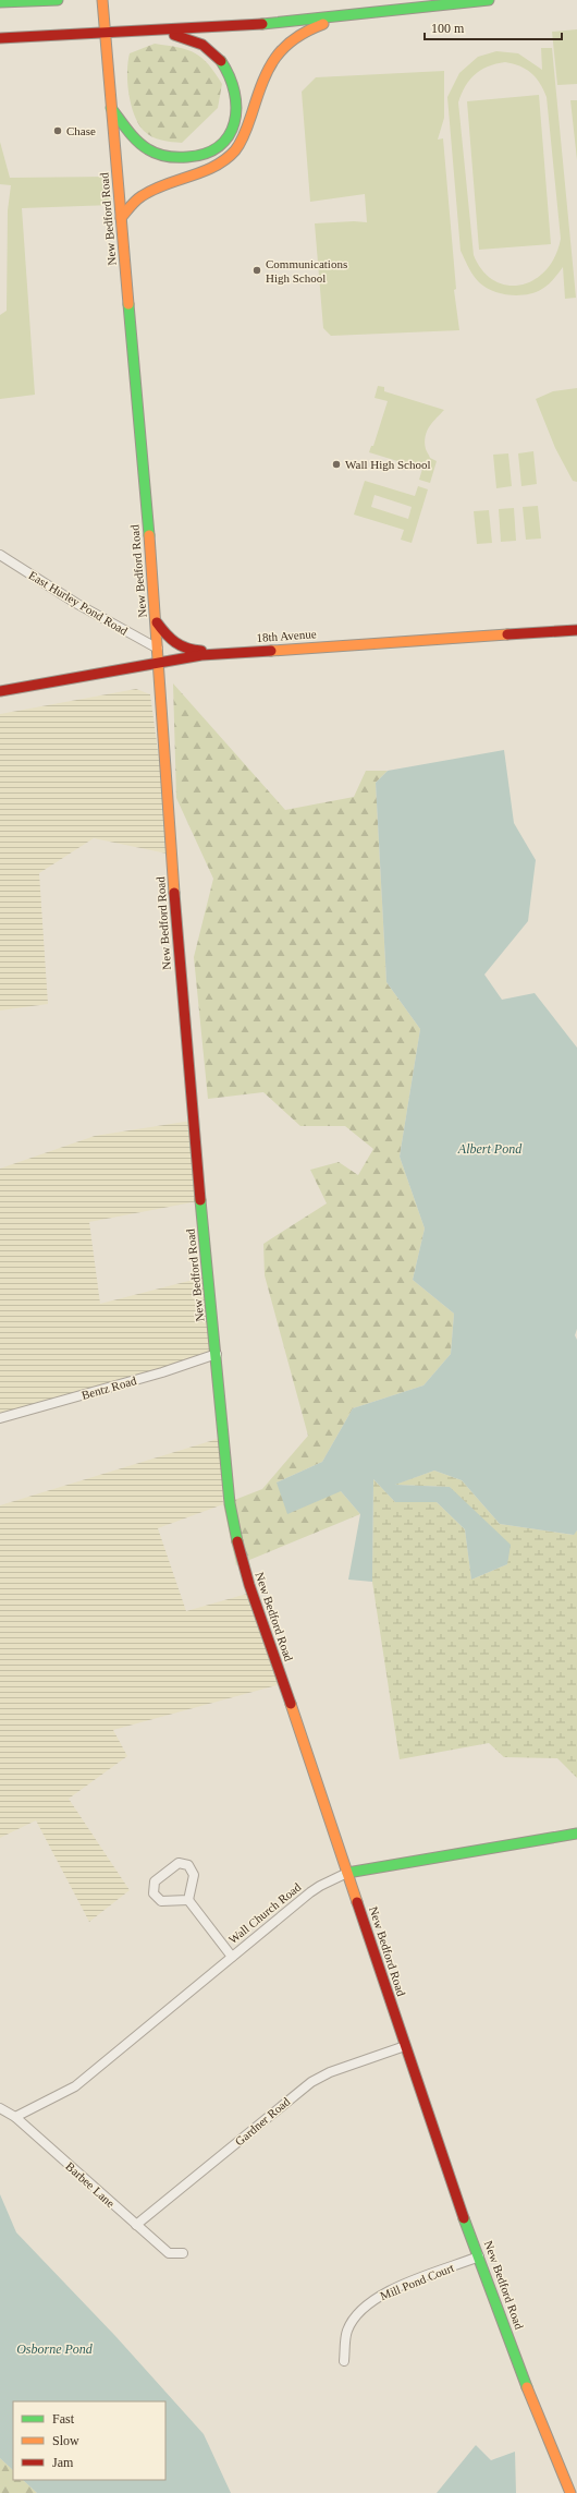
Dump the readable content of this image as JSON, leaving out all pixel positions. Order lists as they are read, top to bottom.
{
  "streets": {
    "main road": ["New Bedford Road", "18th Avenue", "Wall Church Road"],
    "street": [
      "East Hurley Pond Road",
      "Bentz Road",
      "Gardner Road",
      "Barbee Lane",
      "Mill Pond Court"
    ]
  },
  "crossings": [
    ["New Bedford Road", "East Hurley Pond Road"],
    ["New Bedford Road", "18th Avenue"],
    ["New Bedford Road", "Bentz Road"],
    ["New Bedford Road", "Wall Church Road"],
    ["New Bedford Road", "Gardner Road"],
    ["New Bedford Road", "Mill Pond Court"],
    ["Wall Church Road", "Barbee Lane"],
    ["Gardner Road", "Barbee Lane"]
  ],
  "water": ["Albert Pond", "Osborne Pond"],
  "places": ["Chase", "Communications High School", "Wall High School"],
  "legend": ["Fast", "Slow", "Jam"],
  "scale_bar": "100 m"
}
